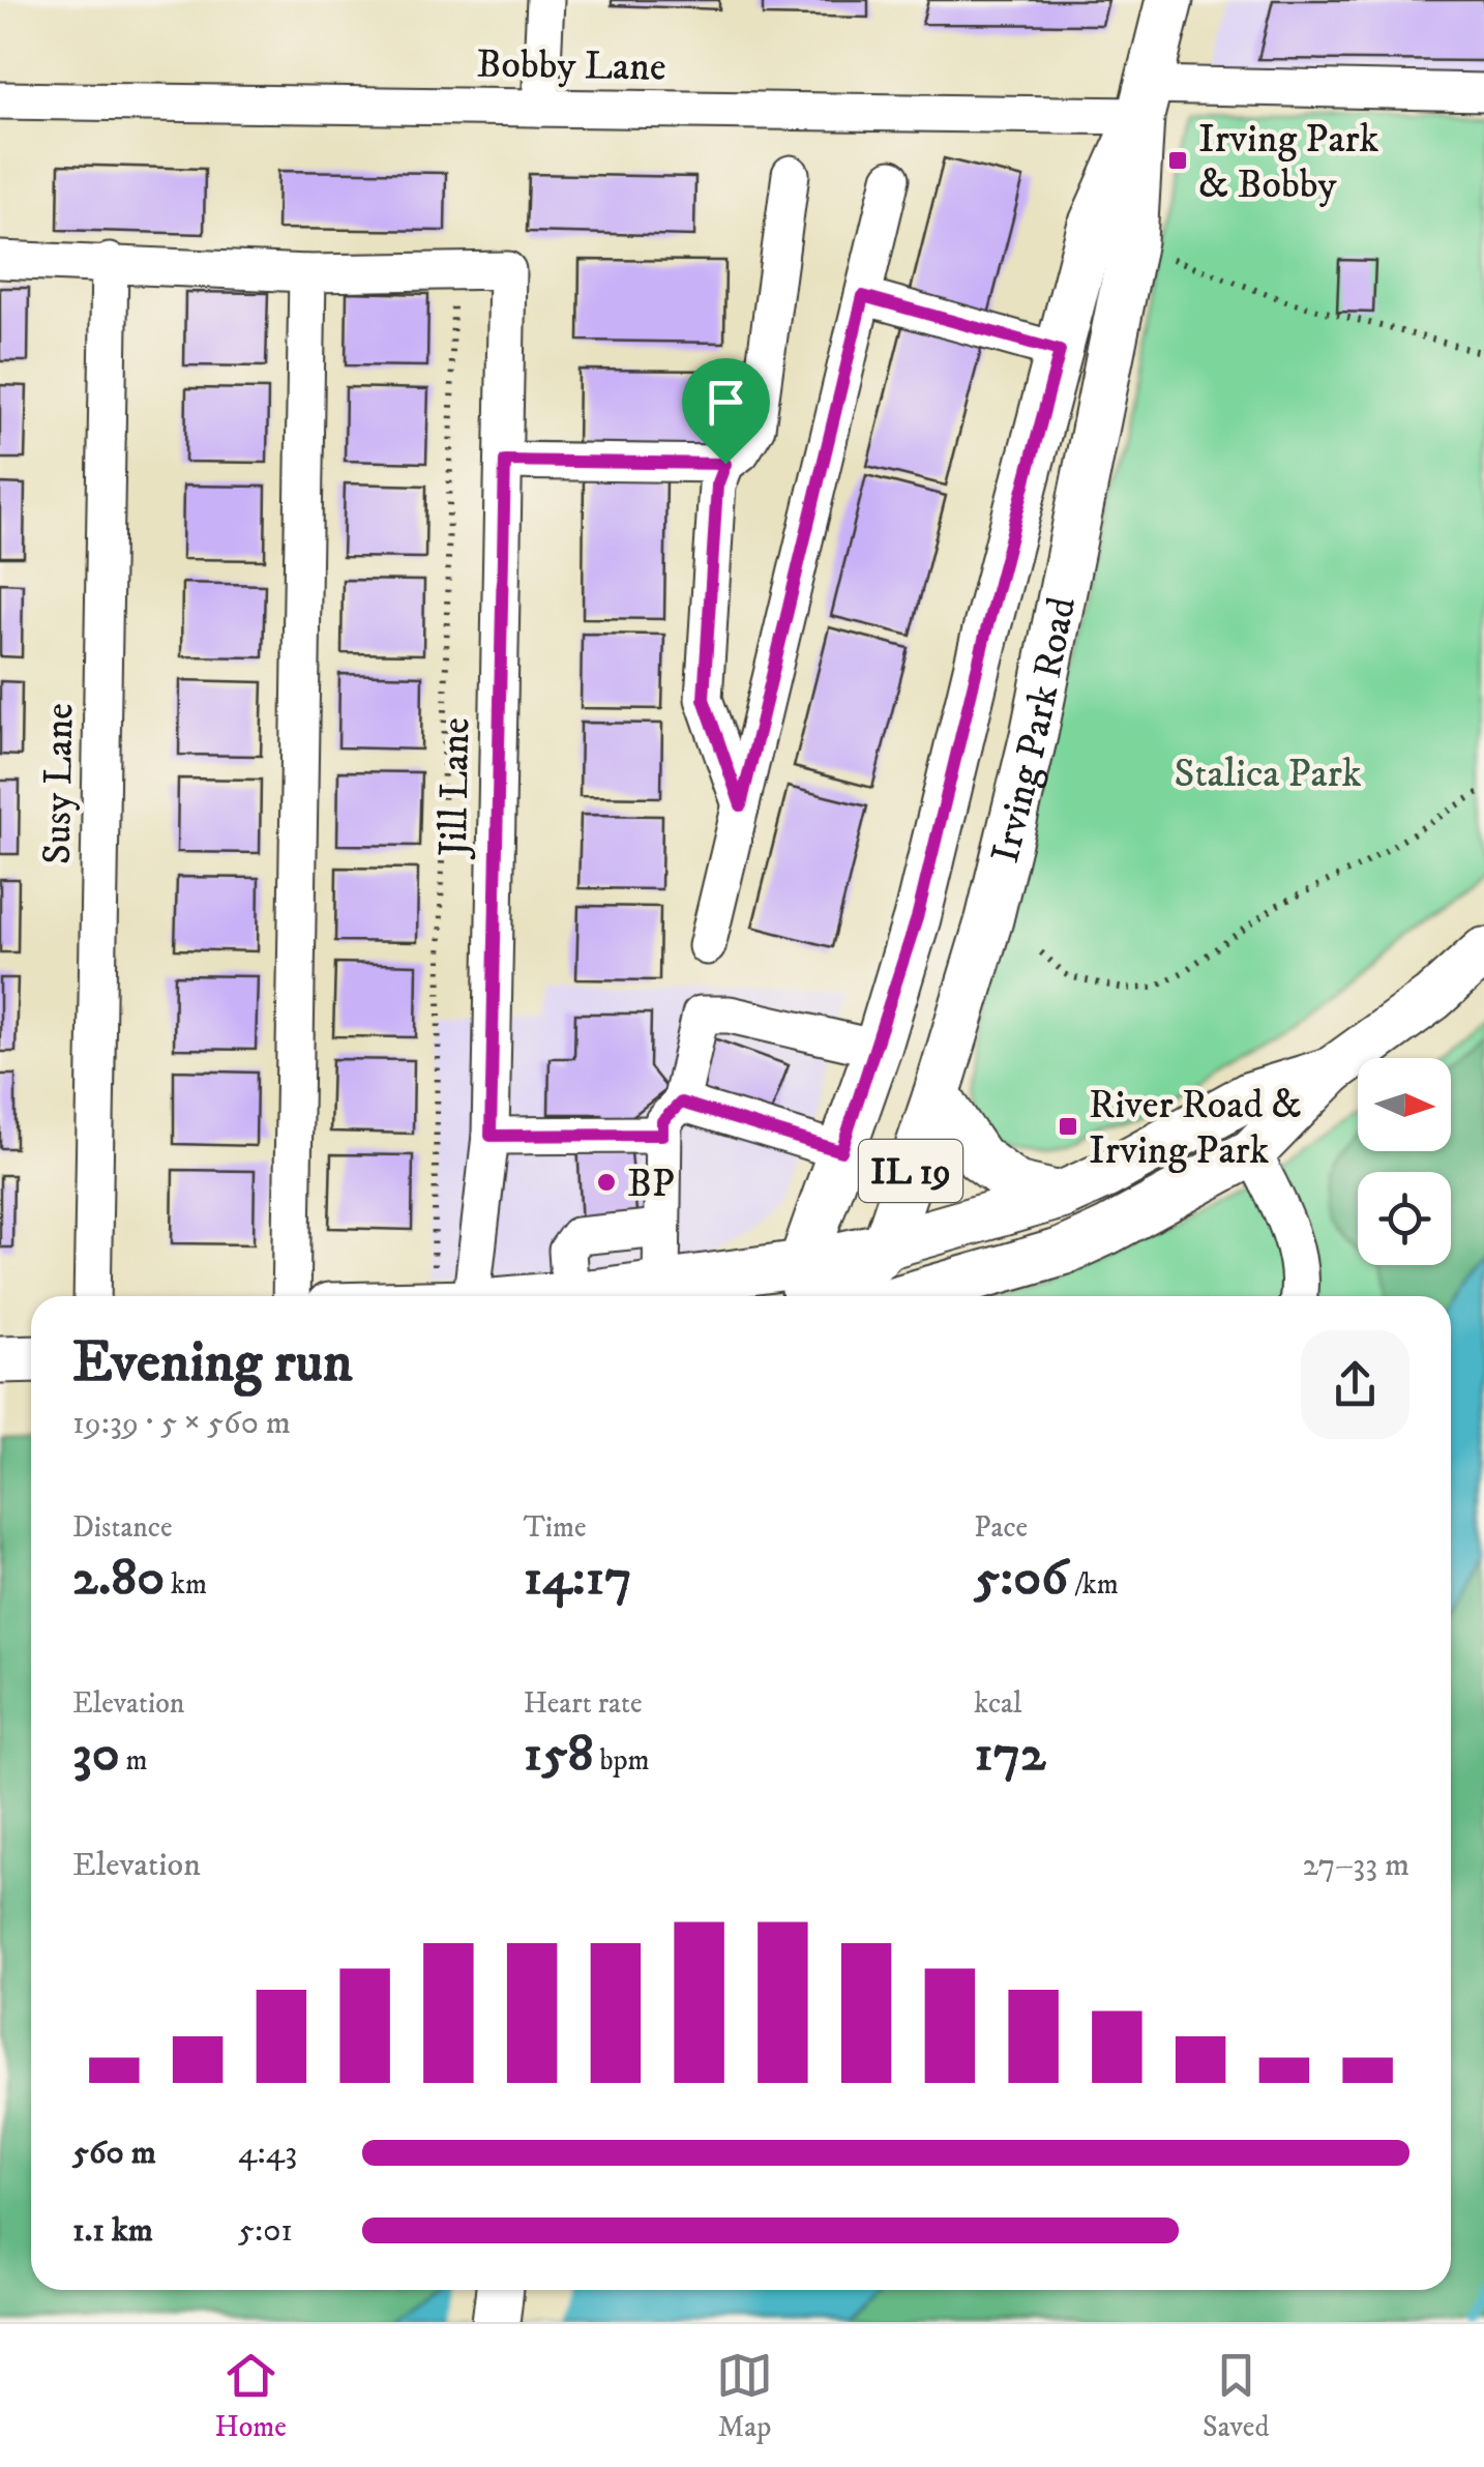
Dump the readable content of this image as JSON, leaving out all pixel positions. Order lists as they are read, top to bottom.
{
  "streets": {
    "main road": ["Irving Park Road", "IL 19"],
    "street": ["Bobby Lane", "Susy Lane", "Jill Lane"]
  },
  "crossings": [
    ["Bobby Lane", "Irving Park Road"]
  ],
  "parks": ["Stalica Park"],
  "places": {
    "transit": ["Irving Park & Bobby", "River Road & Irving Park"],
    "other": ["BP"]
  },
  "north": "right",
  "page": {
    "heading": ["Evening run", "19:39 · 5 × 560 m"],
    "stats": [
      ["Distance", "2.80 km"],
      ["Time", "14:17"],
      ["Pace", "5:06 /km"],
      ["Elevation", "30 m"],
      ["Heart rate", "158 bpm"],
      ["kcal", "172"]
    ],
    "chart": ["Elevation", "27–33 m"],
    "list": [
      {
        "name": "560 m",
        "note": "4:43"
      },
      {
        "name": "1.1 km",
        "note": "5:01"
      }
    ],
    "tabs": ["Home", "Map", "Saved"]
  }
}
